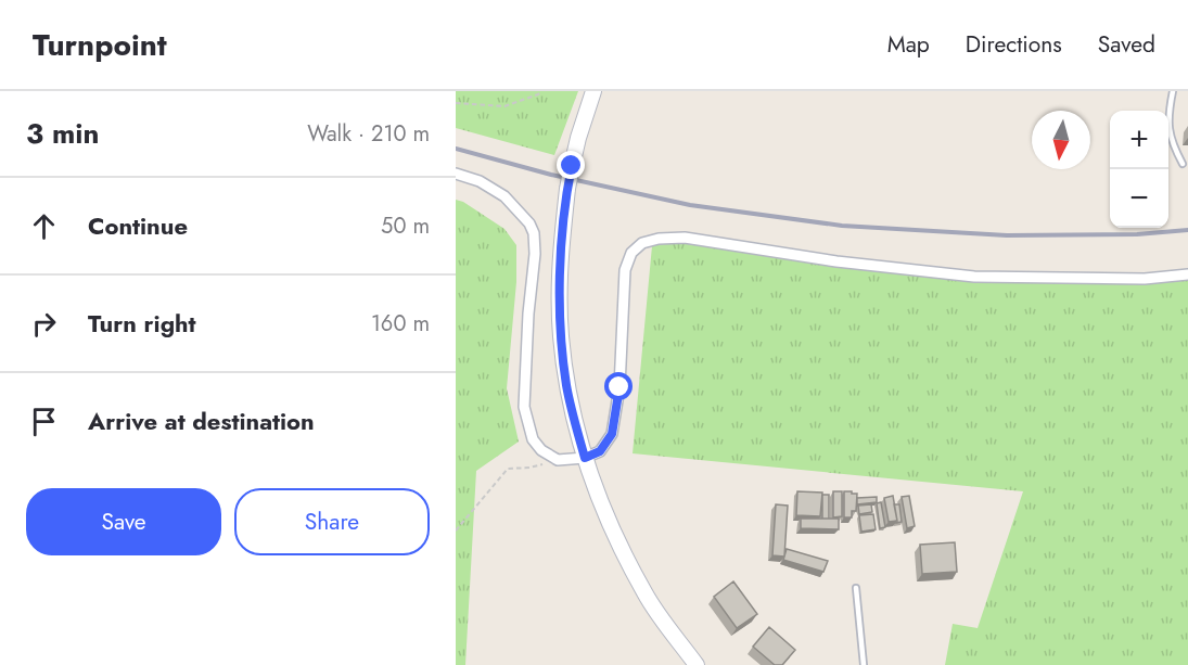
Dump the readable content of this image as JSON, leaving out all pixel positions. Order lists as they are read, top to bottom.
{
  "north": "bottom",
  "page": {
    "header": "Turnpoint",
    "nav": ["Map", "Directions", "Saved"],
    "heading": ["3 min", "Walk · 210 m"],
    "map_buttons": ["+", "−"],
    "list": [
      ["Continue", "50 m"],
      ["Turn right", "160 m"],
      "Arrive at destination"
    ],
    "buttons": ["Save", "Share"]
  }
}
